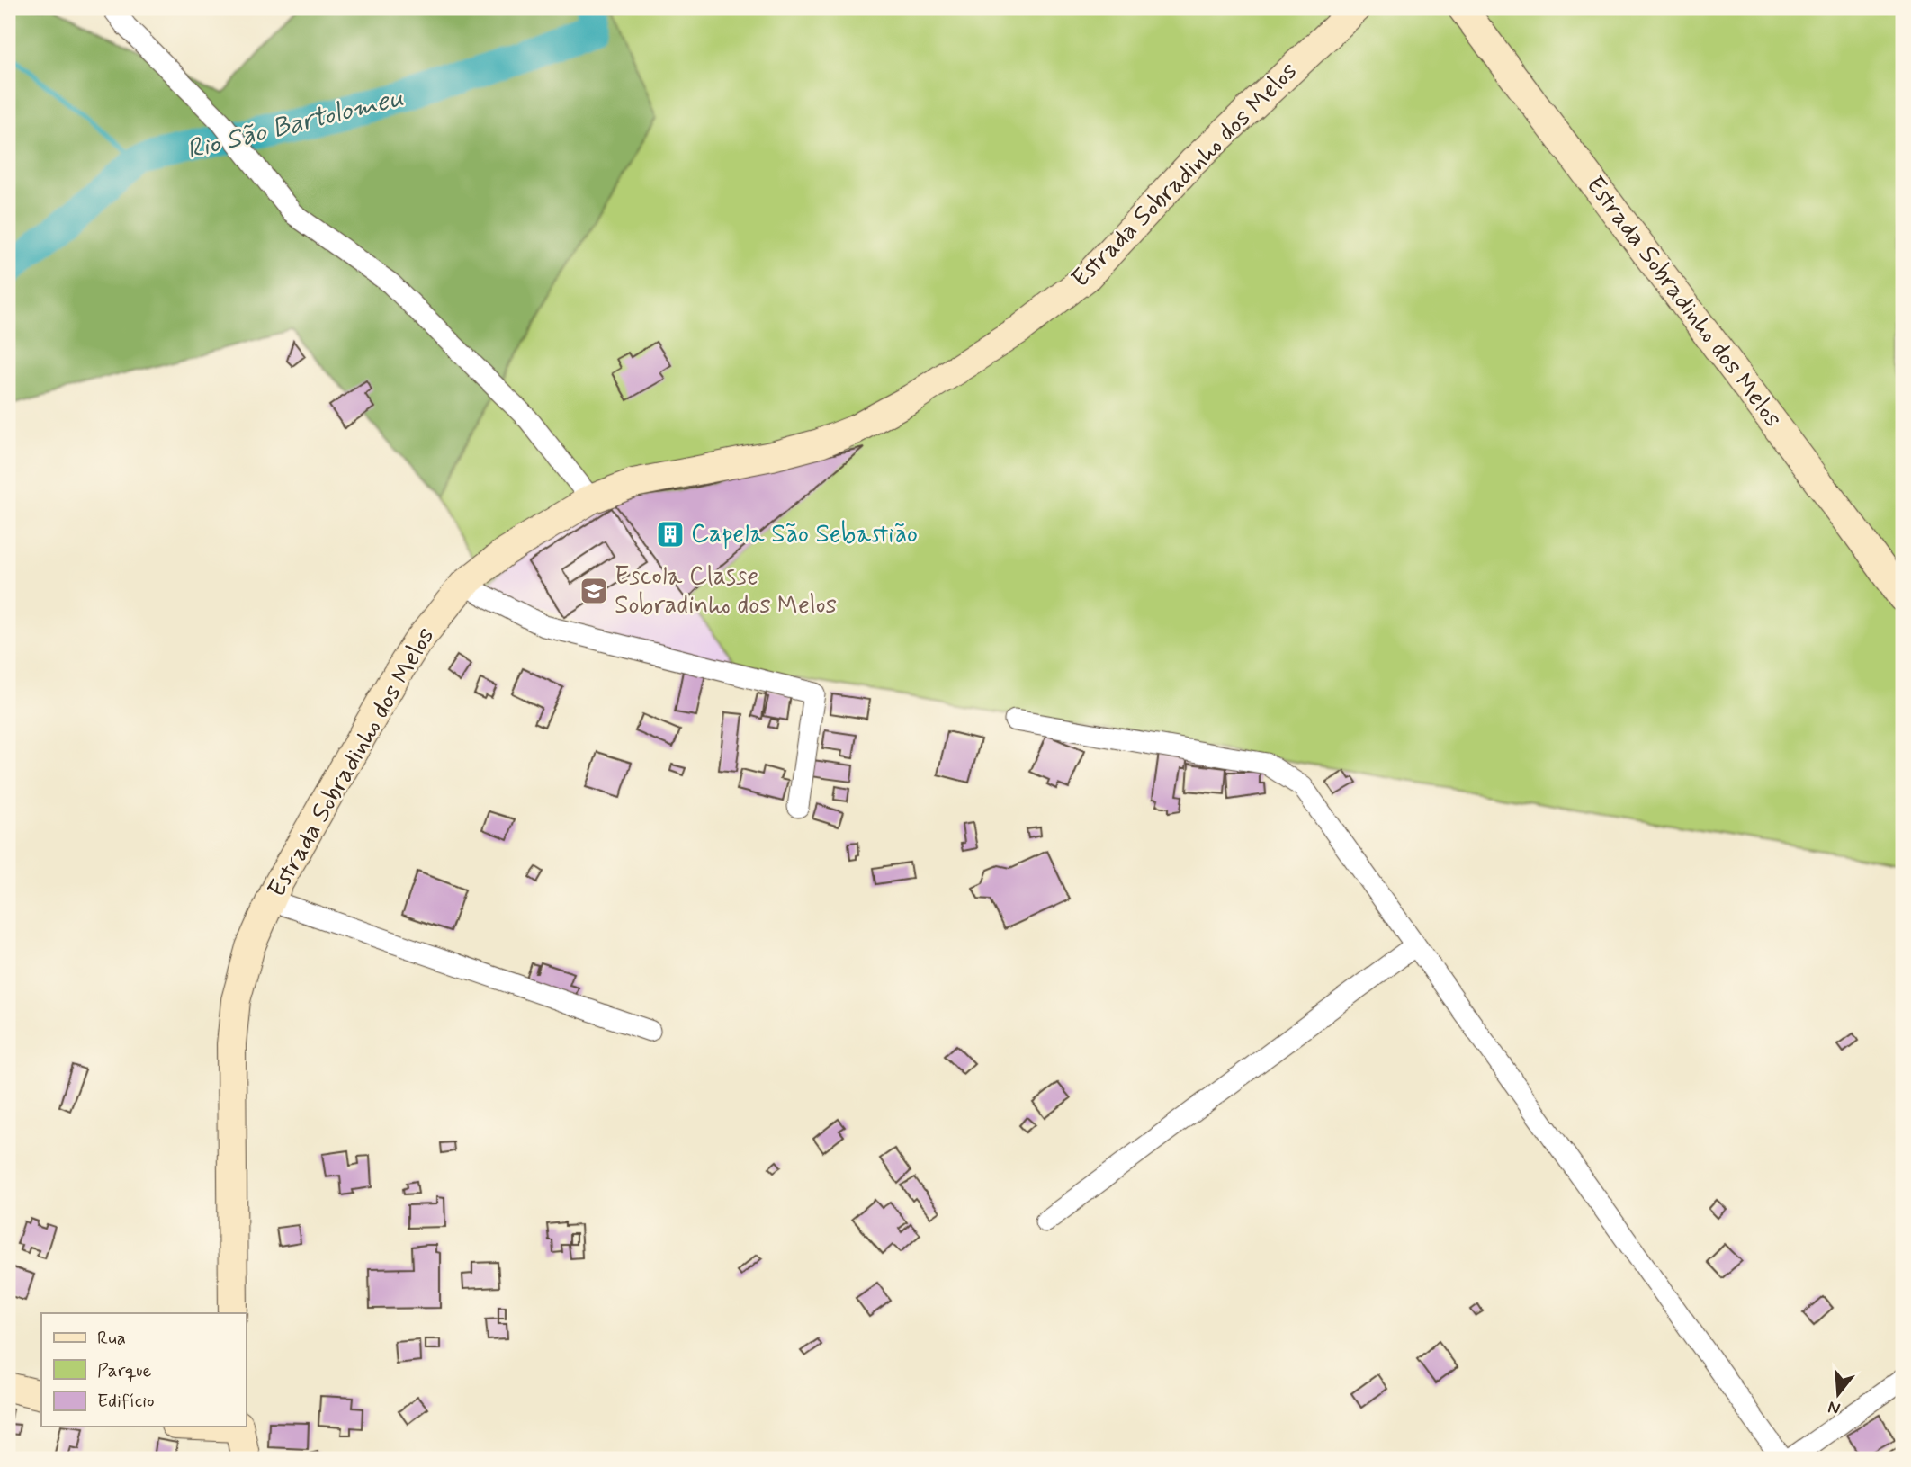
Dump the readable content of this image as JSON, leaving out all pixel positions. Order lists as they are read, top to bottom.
{
  "streets": {
    "street": ["Estrada Sobradinho dos Melos"]
  },
  "water": ["Rio São Bartolomeu"],
  "places": {
    "building": ["Capela São Sebastião"],
    "school or university": ["Escola Classe Sobradinho dos Melos"]
  },
  "legend": ["Rua", "Parque", "Edifício"],
  "north": "bottom"
}
